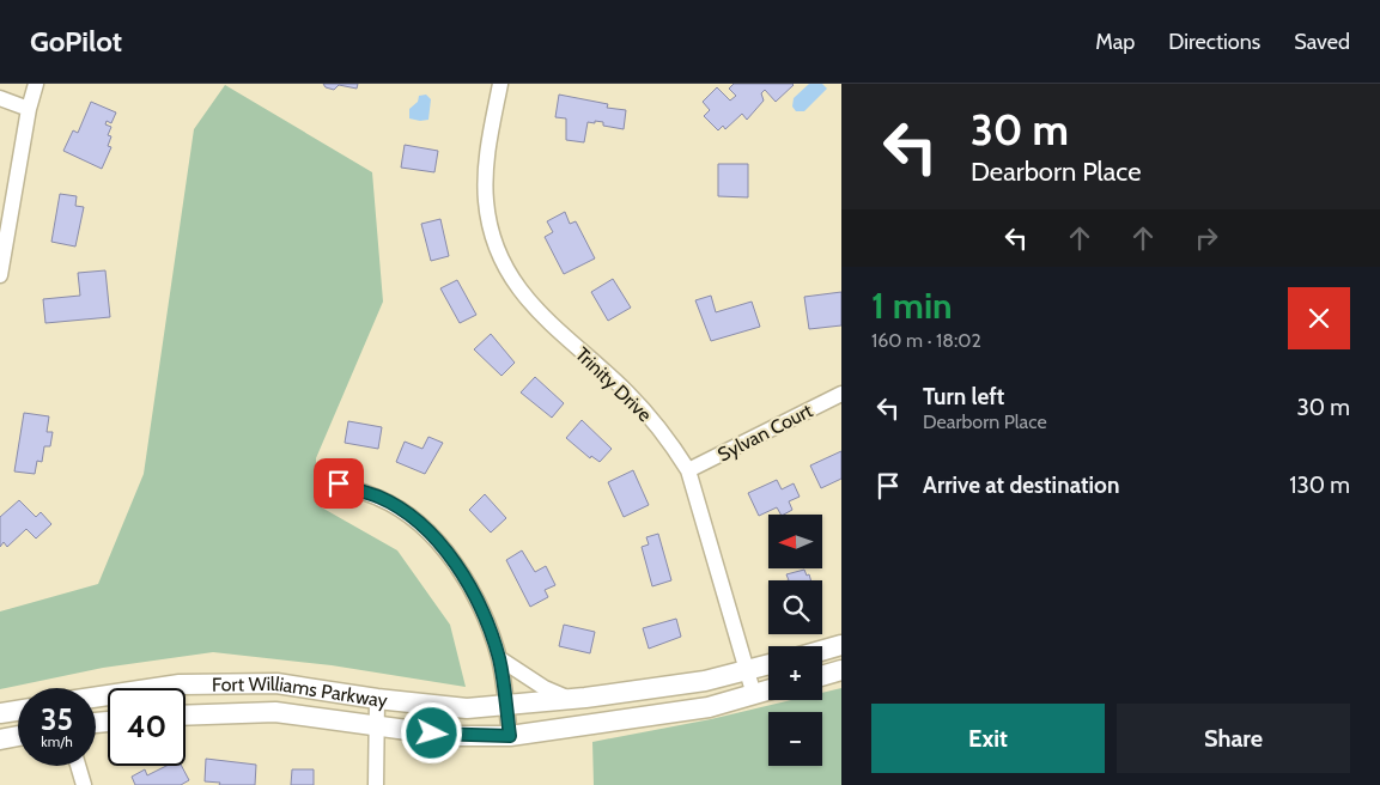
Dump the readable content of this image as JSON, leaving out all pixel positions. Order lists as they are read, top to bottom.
{
  "streets": {
    "street": ["Trinity Drive", "Sylvan Court", "Fort Williams Parkway"]
  },
  "crossings": [
    ["Trinity Drive", "Sylvan Court"],
    ["Trinity Drive", "Fort Williams Parkway"]
  ],
  "north": "left",
  "page": {
    "header": "GoPilot",
    "nav": ["Map", "Directions", "Saved"],
    "turn": ["30 m", "Dearborn Place"],
    "heading": ["1 min", "160 m · 18:02"],
    "list": [
      {
        "name": "Turn left",
        "note": "Dearborn Place",
        "value": "30 m"
      },
      {
        "name": "Arrive at destination",
        "value": "130 m"
      }
    ],
    "map_buttons": ["+", "−"],
    "speed": "35 km/h",
    "limit": "40",
    "buttons": ["Exit", "Share"]
  }
}
